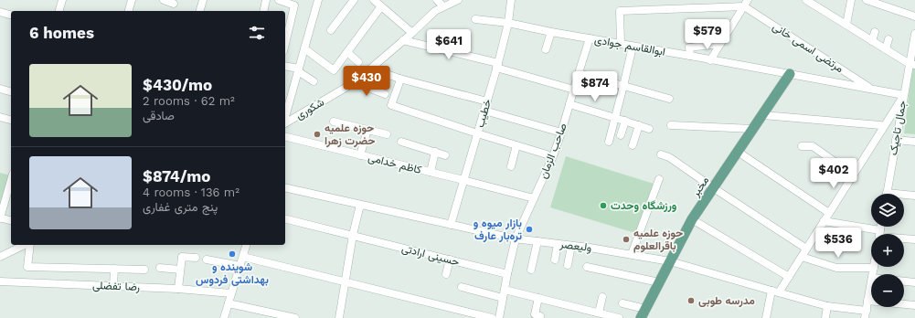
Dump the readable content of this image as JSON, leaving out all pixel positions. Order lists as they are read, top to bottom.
{
  "streets": {
    "main road": ["مخبر"],
    "street": [
      "ابوالقاسم جوادی",
      "مرتضی اسمی خانی",
      "شکوری",
      "خطیب",
      "جمال تاجیک",
      "صاحب الزمان",
      "کاظم خدامی",
      "ولیعصر",
      "حسینی ارادتی",
      "رضا تفضلی"
    ]
  },
  "crossings": [
    ["ابوالقاسم جوادی", "مرتضی اسمی خانی"],
    ["ابوالقاسم جوادی", "خطیب"],
    ["ابوالقاسم جوادی", "جمال تاجیک"],
    ["ابوالقاسم جوادی", "صاحب الزمان"],
    ["ابوالقاسم جوادی", "مخبر"],
    ["خطیب", "کاظم خدامی"],
    ["خطیب", "ولیعصر"],
    ["صاحب الزمان", "کاظم خدامی"],
    ["صاحب الزمان", "ولیعصر"],
    ["صاحب الزمان", "حسینی ارادتی"],
    ["مخبر", "ولیعصر"]
  ],
  "places": [
    "حوزه علمیه حضرت زهرا",
    "ورزشگاه وحدت",
    "بازار میوه و تره‌بار عارف",
    "حوزه علمیه باقرالعلوم",
    "شوینده و بهداشتی فردوس",
    "مدرسه طوبی"
  ],
  "page": {
    "heading": "6 homes",
    "price": [
      "$579",
      "$641",
      "$430",
      "$874",
      "$402",
      "$536"
    ],
    "list": [
      {
        "name": "$430/mo",
        "note": "2 rooms · 62 m² · صادقی"
      },
      {
        "name": "$874/mo",
        "note": "4 rooms · 136 m² · پنج متری غفاری"
      }
    ],
    "map_buttons": ["+", "−"]
  }
}
